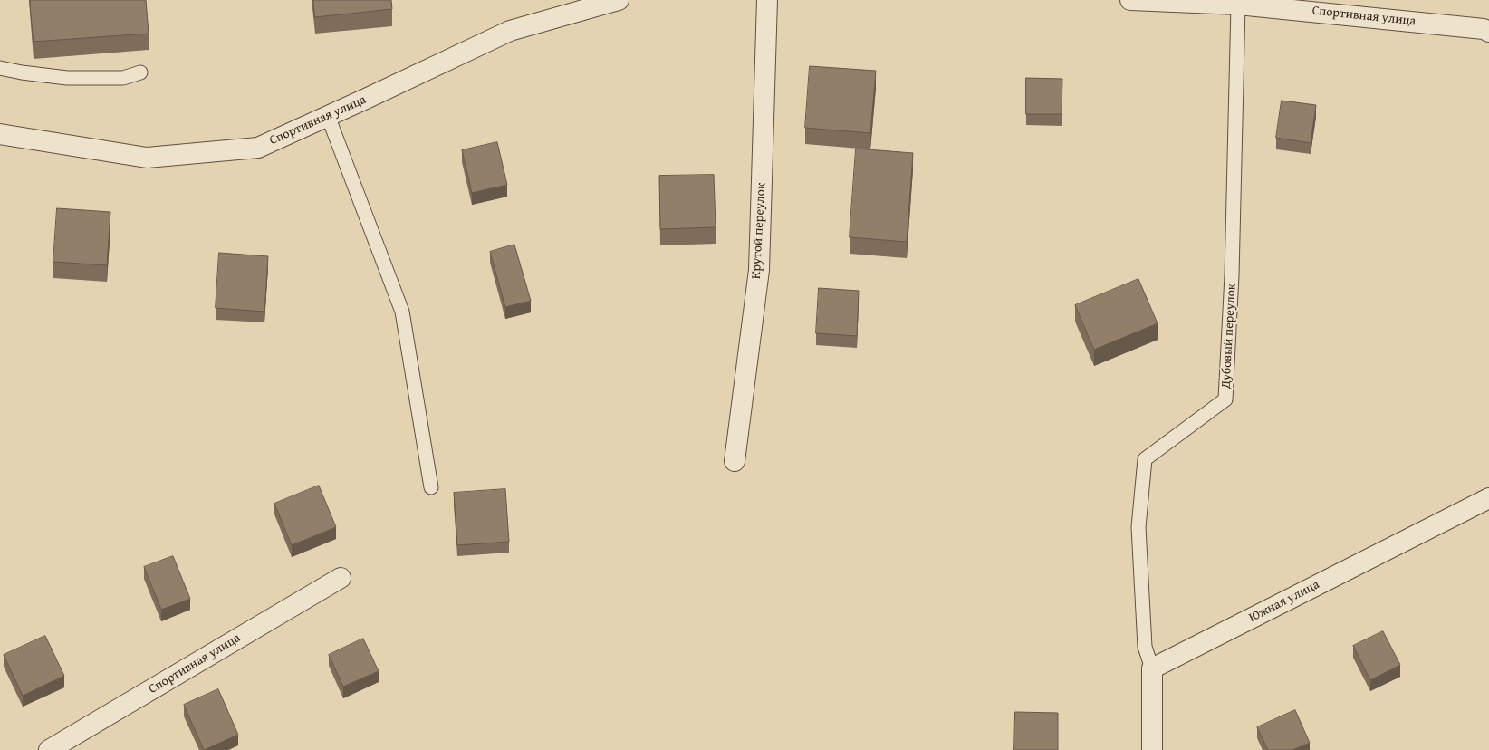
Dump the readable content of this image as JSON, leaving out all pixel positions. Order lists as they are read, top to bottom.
{
  "streets": {
    "street": ["Спортивная улица", "Крутой переулок", "Южная улица"],
    "lane": ["Дубовый переулок"]
  },
  "crossings": [
    ["Спортивная улица", "Дубовый переулок"],
    ["Дубовый переулок", "Южная улица"]
  ]
}
